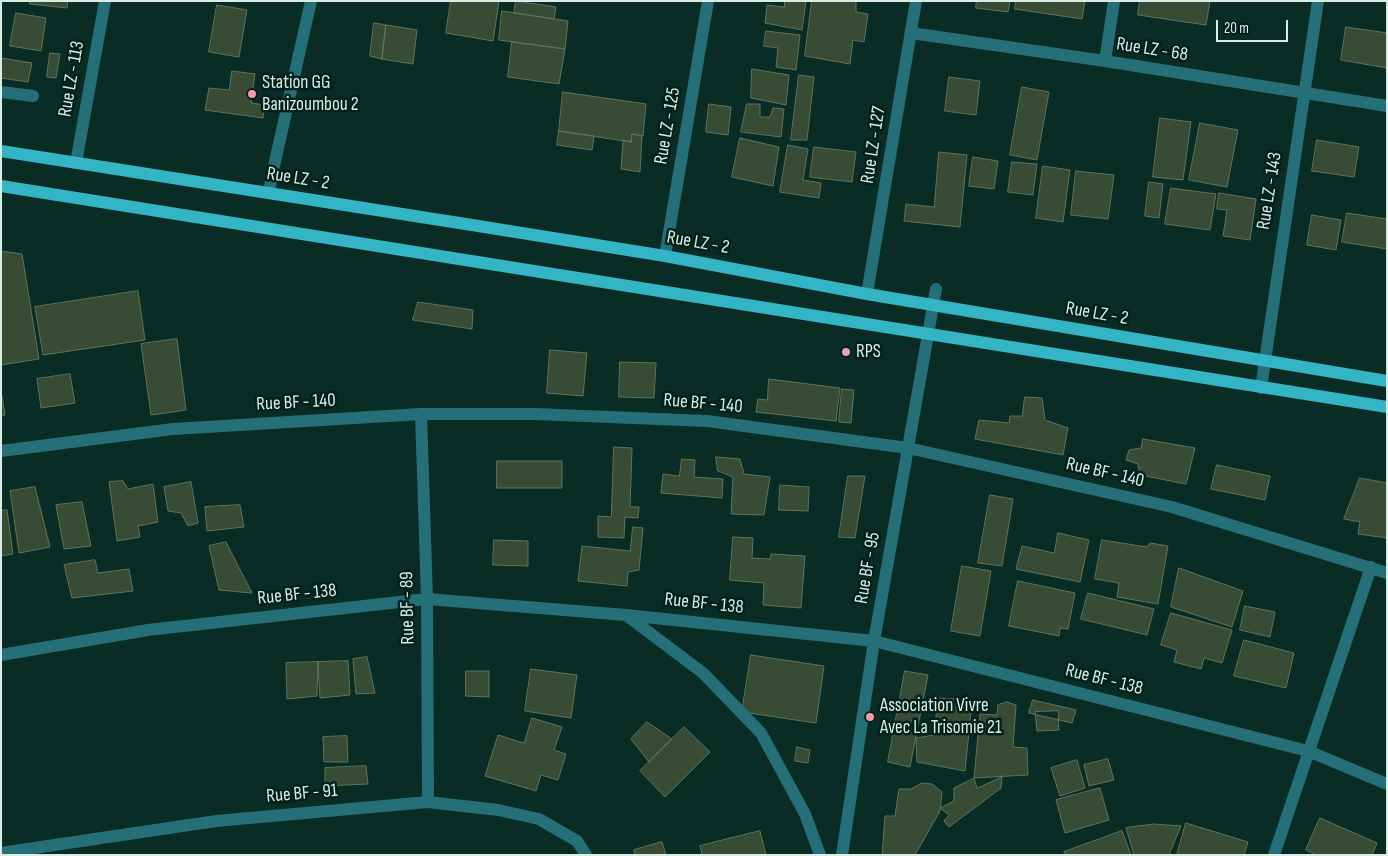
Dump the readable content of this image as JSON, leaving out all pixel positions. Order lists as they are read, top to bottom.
{
  "streets": {
    "main road": ["Rue LZ - 2"],
    "street": [
      "Rue LZ - 68",
      "Rue LZ - 113",
      "Rue LZ - 125",
      "Rue LZ - 127",
      "Rue LZ - 143",
      "Rue BF - 140",
      "Rue BF - 95",
      "Rue BF - 138",
      "Rue BF - 89",
      "Rue BF - 91"
    ]
  },
  "crossings": [
    ["Rue LZ - 68", "Rue LZ - 127"],
    ["Rue LZ - 68", "Rue LZ - 143"],
    ["Rue LZ - 113", "Rue LZ - 2"],
    ["Rue LZ - 125", "Rue LZ - 2"],
    ["Rue LZ - 127", "Rue LZ - 2"],
    ["Rue LZ - 2", "Rue LZ - 143"],
    ["Rue LZ - 2", "Rue BF - 95"],
    ["Rue BF - 140", "Rue BF - 95"],
    ["Rue BF - 140", "Rue BF - 89"],
    ["Rue BF - 95", "Rue BF - 138"],
    ["Rue BF - 138", "Rue BF - 89"],
    ["Rue BF - 89", "Rue BF - 91"]
  ],
  "places": ["Station GG Banizoumbou 2", "RPS", "Association Vivre Avec La Trisomie 21"],
  "scale_bar": "20 m"
}
